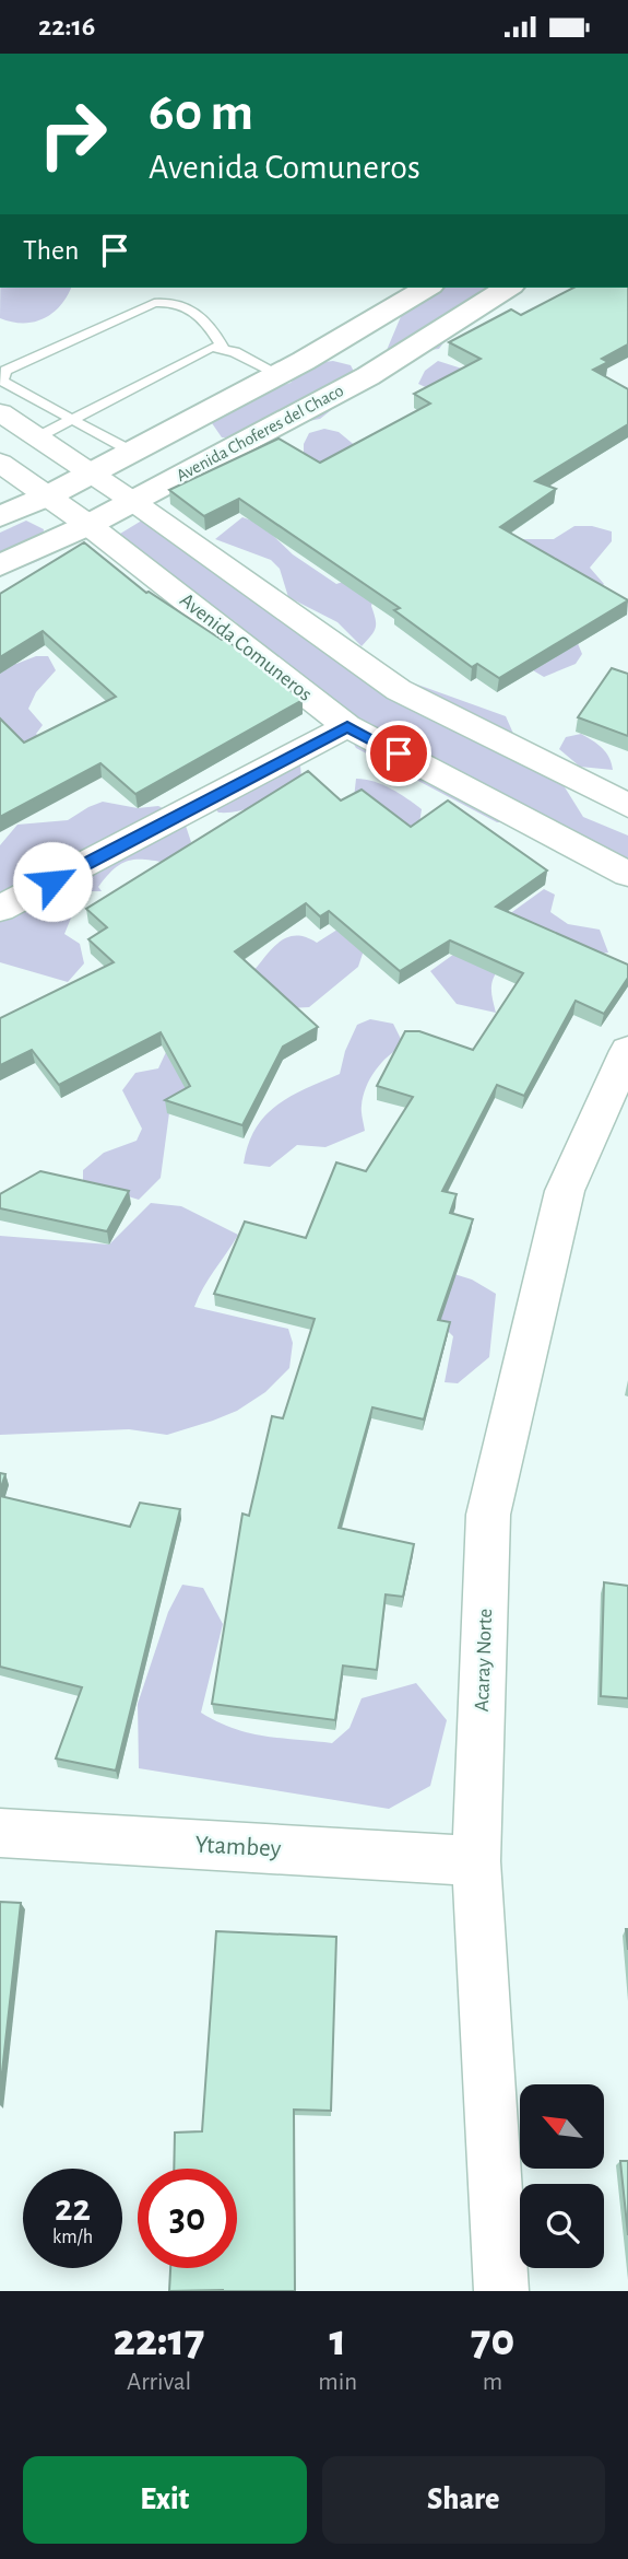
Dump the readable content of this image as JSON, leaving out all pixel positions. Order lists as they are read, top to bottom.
{
  "streets": {
    "street": [
      "Avenida Choferes del Chaco",
      "Avenida Comuneros",
      "Acaray Norte",
      "Ytambey"
    ]
  },
  "crossings": [
    ["Avenida Choferes del Chaco", "Avenida Comuneros"],
    ["Acaray Norte", "Ytambey"]
  ],
  "north": "top left",
  "page": {
    "status": "22:16",
    "turn": ["60 m", "Avenida Comuneros"],
    "then": "Then",
    "speed": "22 km/h",
    "limit": "30",
    "eta": [
      "22:17",
      "Arrival",
      "1",
      "min",
      "70",
      "m"
    ],
    "buttons": ["Exit", "Share"]
  }
}
